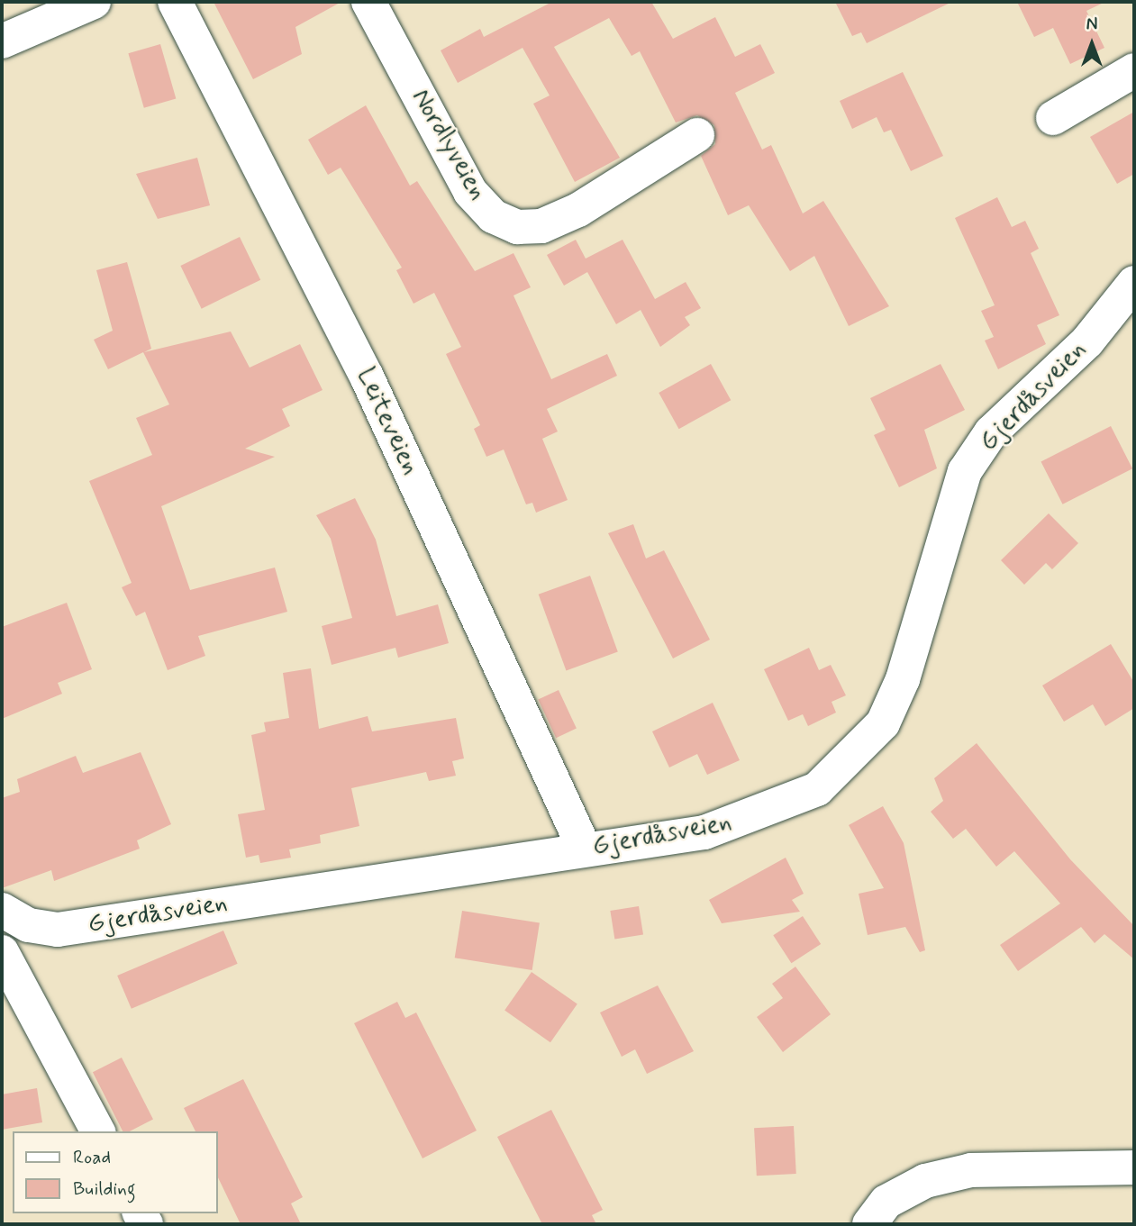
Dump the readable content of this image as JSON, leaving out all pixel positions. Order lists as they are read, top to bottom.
{
  "streets": {
    "street": ["Nordlyveien", "Gjerdåsveien", "Leiteveien"]
  },
  "crossings": [
    ["Gjerdåsveien", "Leiteveien"]
  ],
  "legend": ["Road", "Building"],
  "north": "top"
}
